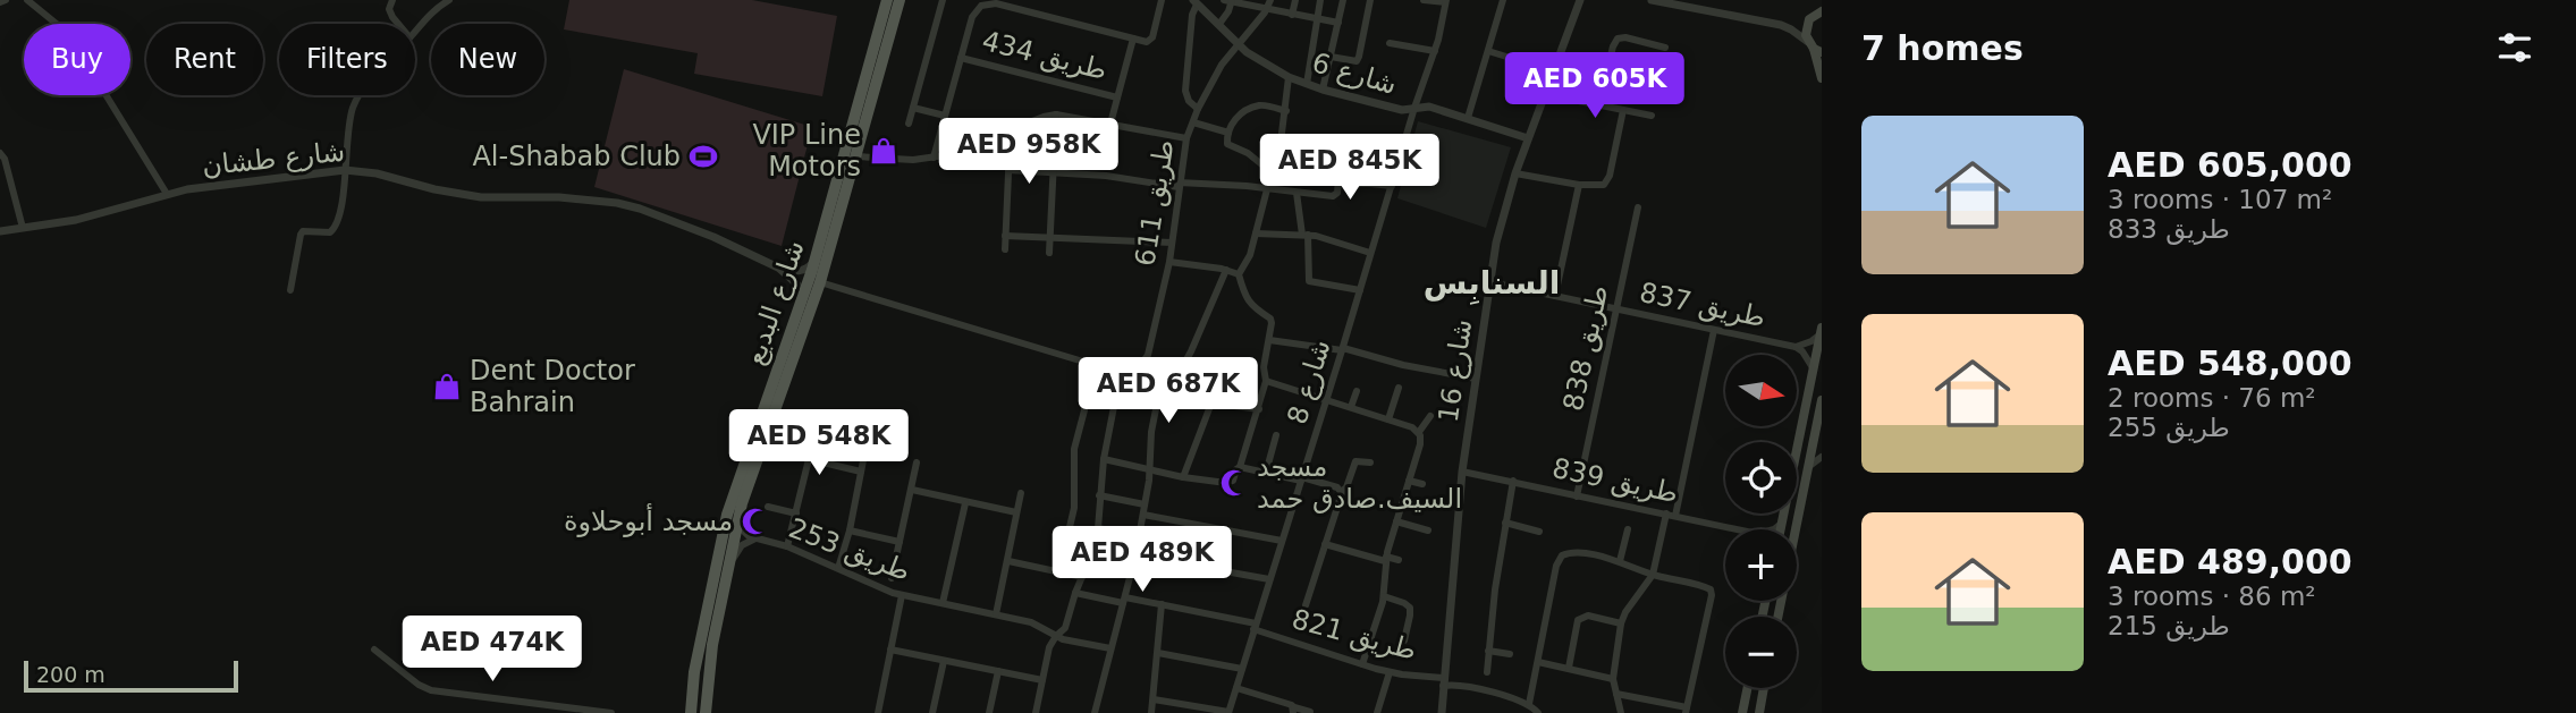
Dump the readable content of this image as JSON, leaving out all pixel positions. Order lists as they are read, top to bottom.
{
  "streets": {
    "main road": ["شارع البديع"],
    "street": [
      "طريق 434",
      "شارع 6",
      "شارع طشان",
      "طريق 611",
      "طريق 837",
      "طريق 838",
      "شارع 16",
      "شارع 8",
      "طريق 839",
      "طريق 253",
      "طريق 821"
    ]
  },
  "crossings": [
    ["شارع 6", "طريق 611"],
    ["شارع 6", "شارع 16"],
    ["شارع 6", "شارع 8"],
    ["شارع البديع", "طريق 253"],
    ["طريق 837", "طريق 838"],
    ["طريق 837", "شارع 16"],
    ["طريق 838", "طريق 839"],
    ["شارع 16", "طريق 839"],
    ["شارع 16", "طريق 821"],
    ["شارع 8", "طريق 821"]
  ],
  "districts": ["السنابِس"],
  "places": {
    "shop": ["VIP Line Motors", "Dent Doctor Bahrain"],
    "sports": ["Al-Shabab Club"],
    "mosque": ["مسجد السيف.صادق حمد", "مسجد أبوحلاوة"]
  },
  "scale_bar": "200 m",
  "north": "right",
  "page": {
    "heading": "7 homes",
    "chip": [
      "Buy",
      "Rent",
      "Filters",
      "New"
    ],
    "price": [
      "AED 605K",
      "AED 958K",
      "AED 845K",
      "AED 687K",
      "AED 548K",
      "AED 489K",
      "AED 474K"
    ],
    "list": [
      {
        "name": "AED 605,000",
        "note": "3 rooms · 107 m² · طريق 833"
      },
      {
        "name": "AED 548,000",
        "note": "2 rooms · 76 m² · طريق 255"
      },
      {
        "name": "AED 489,000",
        "note": "3 rooms · 86 m² · طريق 215"
      }
    ],
    "map_buttons": ["+", "−"],
    "scale": "200 m"
  }
}
